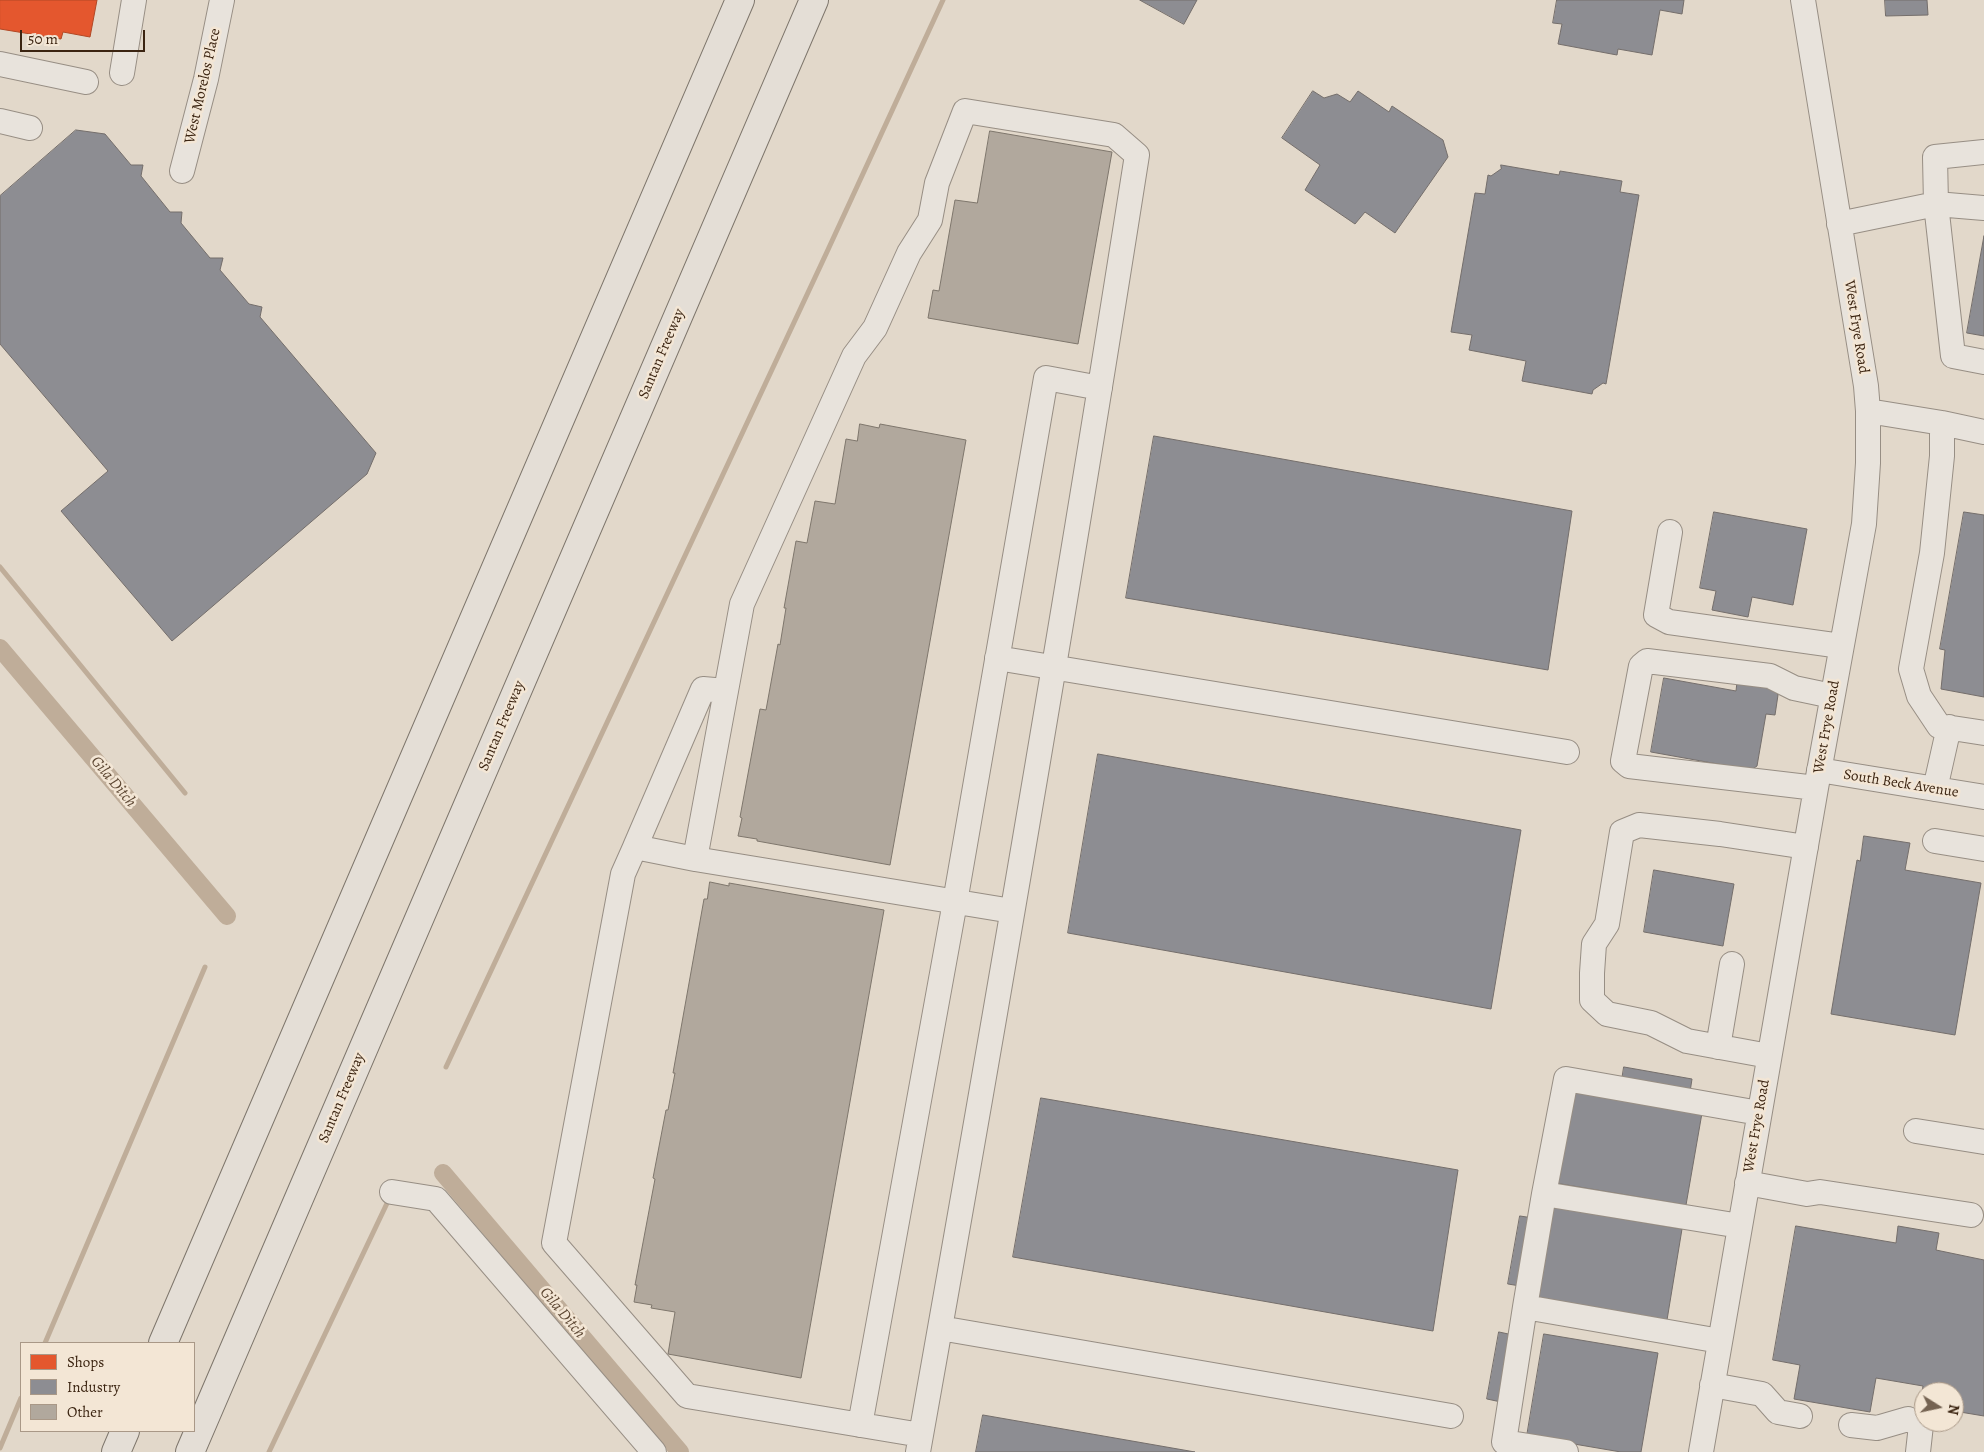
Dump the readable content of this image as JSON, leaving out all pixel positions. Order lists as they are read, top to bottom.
{
  "streets": {
    "highway": ["Santan Freeway"],
    "street": ["West Morelos Place", "West Frye Road", "South Beck Avenue"]
  },
  "crossings": [
    ["West Frye Road", "South Beck Avenue"]
  ],
  "water": ["Gila Ditch"],
  "legend": ["Shops", "Industry", "Other"],
  "scale_bar": "50 m",
  "north": "right"
}
